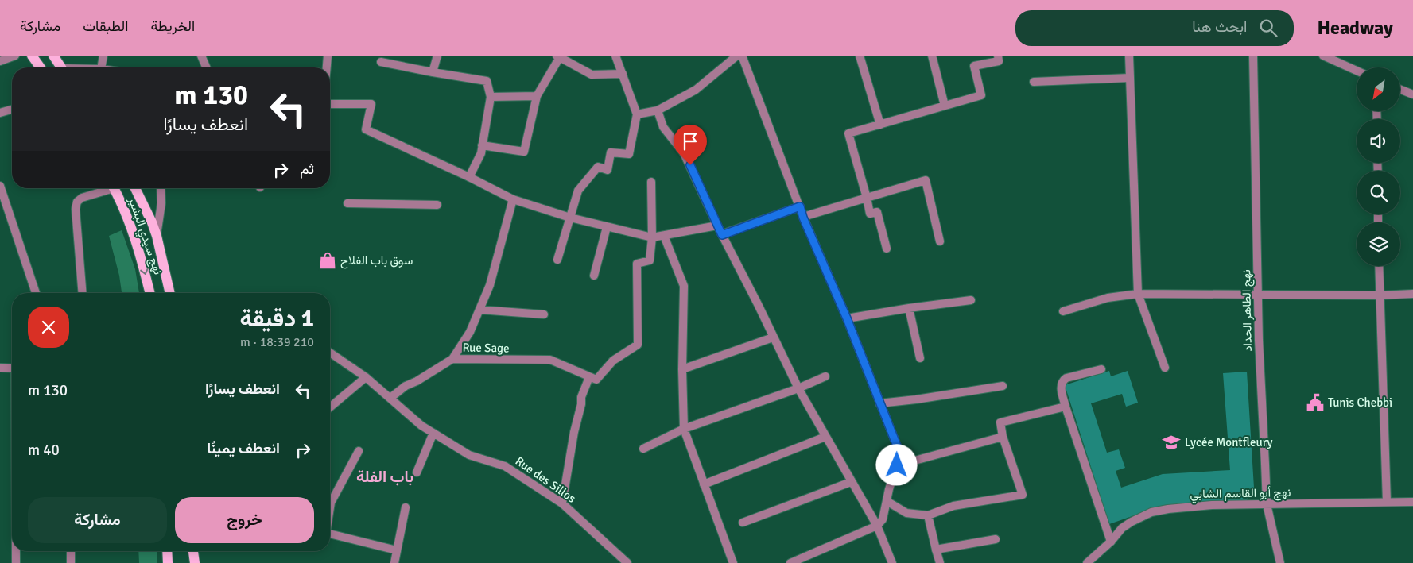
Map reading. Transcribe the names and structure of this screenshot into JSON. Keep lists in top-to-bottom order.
{
  "streets": {
    "main road": ["نهج سيدي البشير"],
    "street": [
      "نهج الطاهر الحداد",
      "Rue Sage",
      "Rue des Sillos",
      "نهج أبو القاسم الشابي"
    ]
  },
  "crossings": [
    ["نهج الطاهر الحداد", "نهج أبو القاسم الشابي"],
    ["Rue Sage", "Rue des Sillos"]
  ],
  "districts": ["باب الفلة"],
  "places": {
    "shop": ["سوق باب الفلاح"],
    "public building": ["Tunis Chebbi"],
    "school or university": ["Lycée Montfleury"]
  },
  "north": "bottom left",
  "page": {
    "header": "Headway",
    "search": "ابحث هنا",
    "nav": ["الخريطة", "الطبقات", "مشاركة"],
    "turn": ["130 m", "انعطف يسارًا"],
    "then": "ثم",
    "heading": ["1 دقيقة", "210 m · 18:39"],
    "list": [
      {
        "name": "انعطف يسارًا",
        "value": "130 m"
      },
      {
        "name": "انعطف يمينًا",
        "value": "40 m"
      }
    ],
    "buttons": ["خروج", "مشاركة"]
  }
}
